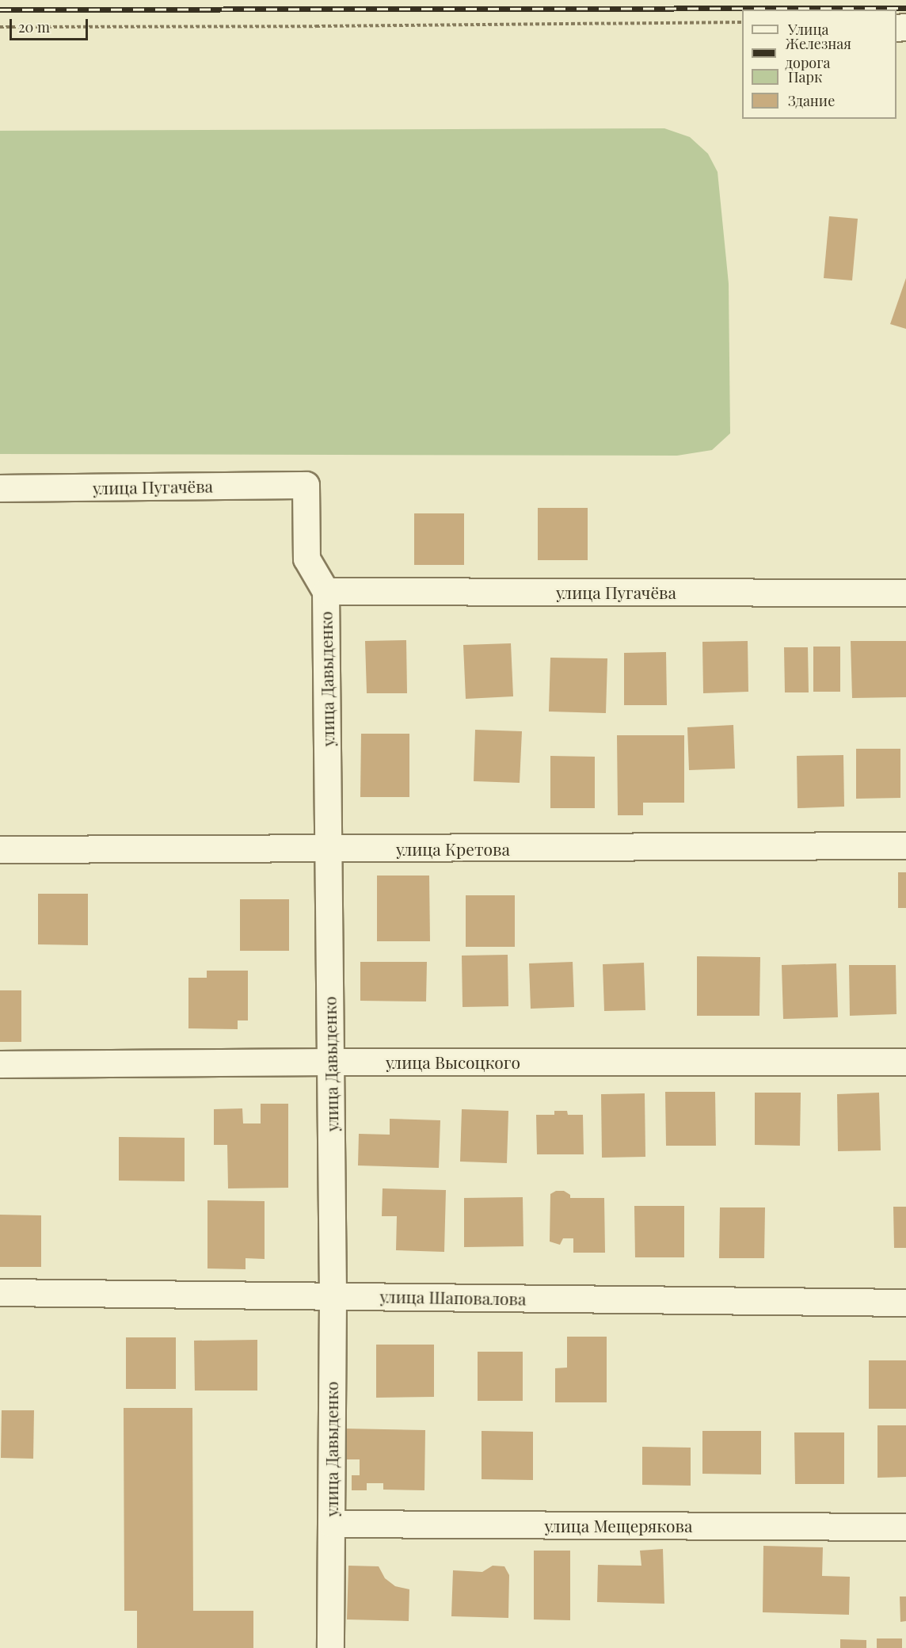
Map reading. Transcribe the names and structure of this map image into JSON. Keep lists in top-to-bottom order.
{
  "streets": {
    "street": [
      "улица Пугачёва",
      "улица Давыденко",
      "улица Кретова",
      "улица Высоцкого",
      "улица Шаповалова",
      "улица Мещерякова"
    ]
  },
  "crossings": [
    ["улица Пугачёва", "улица Давыденко"],
    ["улица Давыденко", "улица Кретова"],
    ["улица Давыденко", "улица Высоцкого"],
    ["улица Давыденко", "улица Шаповалова"],
    ["улица Давыденко", "улица Мещерякова"]
  ],
  "legend": [
    "Улица",
    "Железная дорога",
    "Парк",
    "Здание"
  ],
  "scale_bar": "20 m"
}
